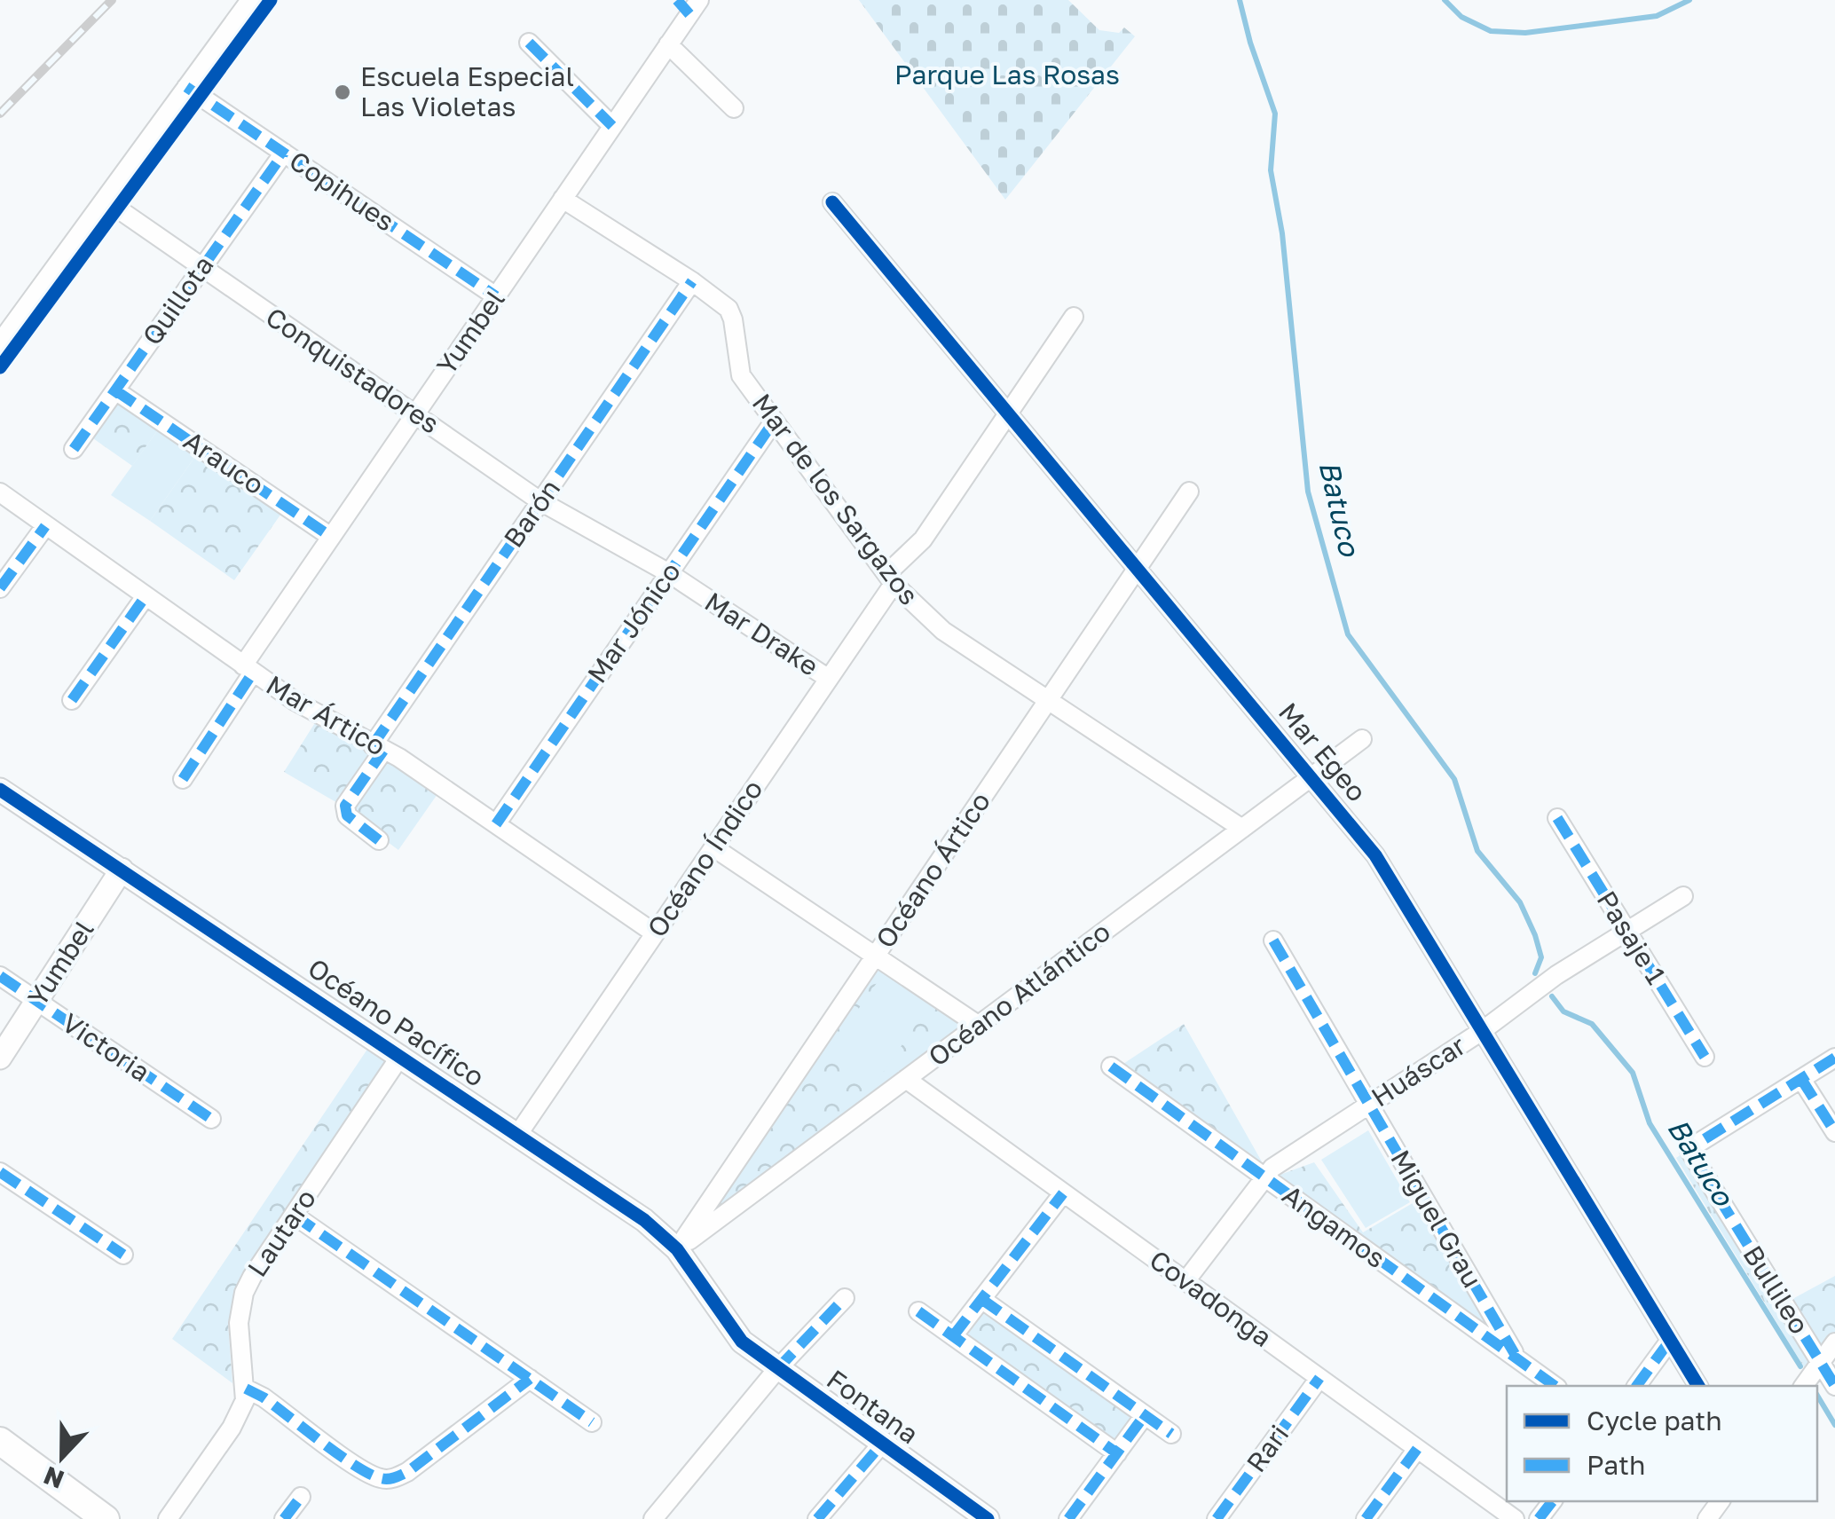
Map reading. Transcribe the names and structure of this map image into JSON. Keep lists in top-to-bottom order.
{
  "streets": {
    "street": [
      "Copihues",
      "Quillota",
      "Yumbel",
      "Conquistadores",
      "Arauco",
      "Mar de los Sargazos",
      "Barón",
      "Mar Jónico",
      "Mar Drake",
      "Mar Ártico",
      "Mar Egeo",
      "Océano Índico",
      "Océano Ártico",
      "Pasaje 1",
      "Océano Atlántico",
      "Océano Pacífico",
      "Victoria",
      "Huáscar",
      "Miguel Grau",
      "Angamos",
      "Lautaro",
      "Bullileo",
      "Covadonga",
      "Fontana",
      "Rari"
    ]
  },
  "crossings": [
    ["Copihues", "Quillota"],
    ["Copihues", "Yumbel"],
    ["Quillota", "Conquistadores"],
    ["Quillota", "Arauco"],
    ["Yumbel", "Conquistadores"],
    ["Yumbel", "Arauco"],
    ["Yumbel", "Mar de los Sargazos"],
    ["Yumbel", "Mar Ártico"],
    ["Yumbel", "Océano Pacífico"],
    ["Yumbel", "Victoria"],
    ["Conquistadores", "Barón"],
    ["Conquistadores", "Mar Drake"],
    ["Mar de los Sargazos", "Barón"],
    ["Mar de los Sargazos", "Mar Jónico"],
    ["Mar de los Sargazos", "Océano Índico"],
    ["Mar de los Sargazos", "Océano Ártico"],
    ["Mar de los Sargazos", "Océano Atlántico"],
    ["Barón", "Mar Ártico"],
    ["Mar Jónico", "Mar Drake"],
    ["Mar Jónico", "Mar Ártico"],
    ["Mar Drake", "Océano Índico"],
    ["Mar Ártico", "Océano Índico"],
    ["Mar Egeo", "Océano Índico"],
    ["Mar Egeo", "Océano Ártico"],
    ["Mar Egeo", "Océano Atlántico"],
    ["Mar Egeo", "Huáscar"],
    ["Océano Índico", "Océano Pacífico"],
    ["Océano Ártico", "Océano Atlántico"],
    ["Océano Ártico", "Océano Pacífico"],
    ["Pasaje 1", "Huáscar"],
    ["Océano Atlántico", "Océano Pacífico"],
    ["Océano Atlántico", "Covadonga"],
    ["Océano Pacífico", "Lautaro"],
    ["Océano Pacífico", "Fontana"],
    ["Huáscar", "Miguel Grau"],
    ["Huáscar", "Angamos"],
    ["Huáscar", "Covadonga"],
    ["Miguel Grau", "Angamos"],
    ["Covadonga", "Rari"]
  ],
  "water": ["Batuco"],
  "parks": ["Parque Las Rosas"],
  "places": ["Escuela Especial Las Violetas"],
  "legend": ["Cycle path", "Path"],
  "north": "bottom"
}
